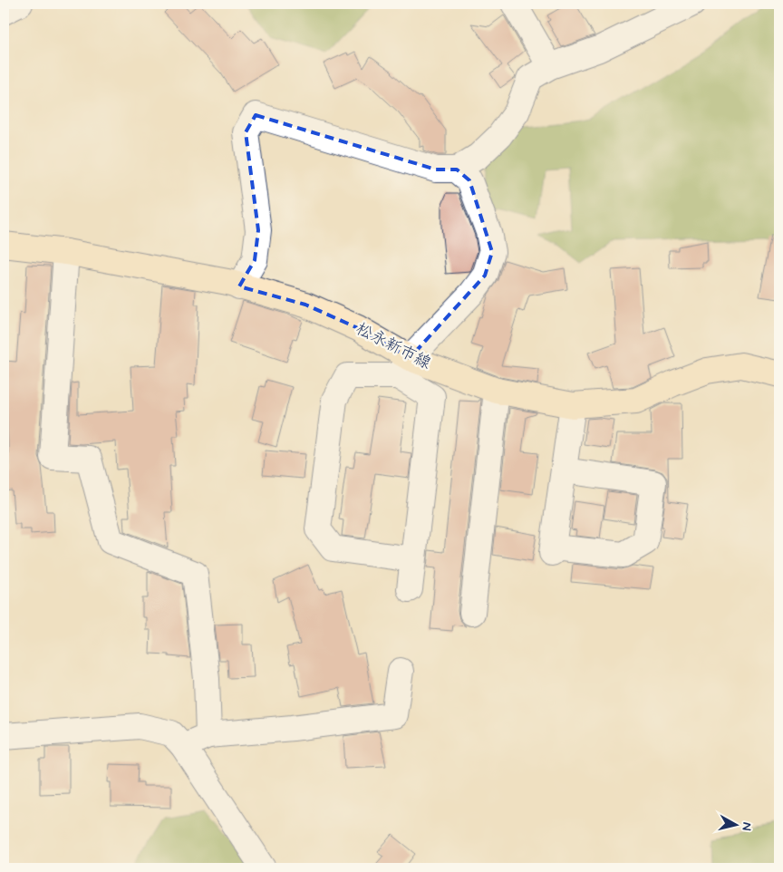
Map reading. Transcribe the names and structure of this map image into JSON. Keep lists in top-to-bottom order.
{
  "streets": {
    "main road": ["松永新市線"]
  },
  "north": "right"
}
